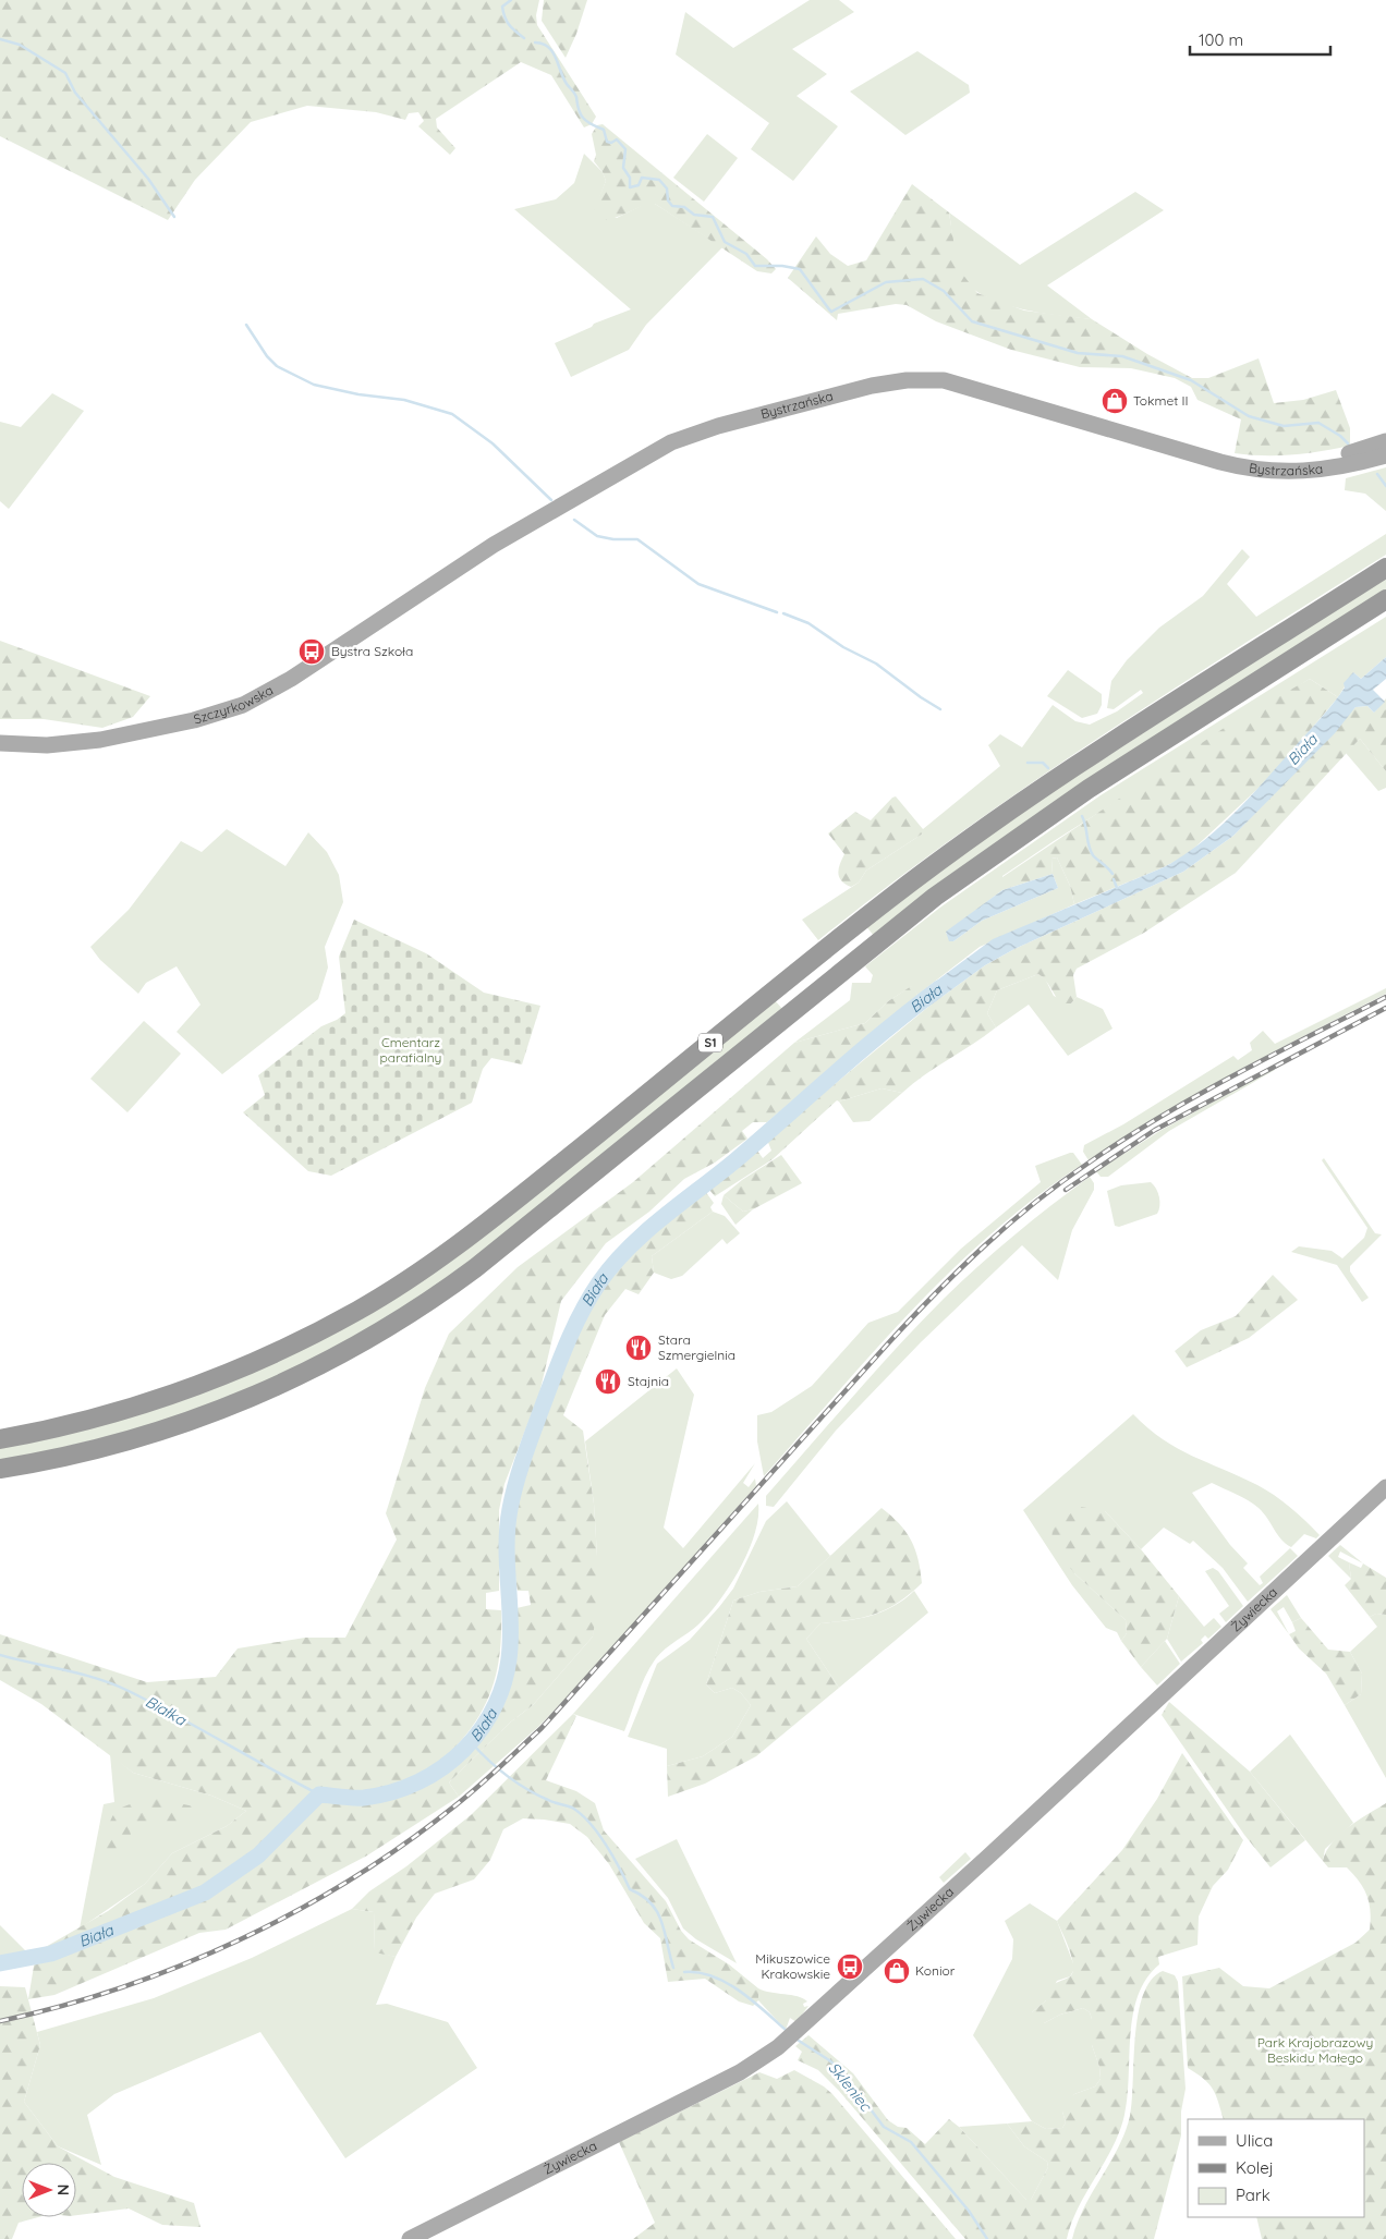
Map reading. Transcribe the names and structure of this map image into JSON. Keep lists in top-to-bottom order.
{
  "streets": {
    "highway": ["S1"],
    "main road": ["Bystrzańska", "Szczyrkowska", "Żywiecka"]
  },
  "crossings": [
    ["Bystrzańska", "Szczyrkowska"]
  ],
  "water": ["Biała", "Białka", "Skleniec"],
  "parks": ["Cmentarz parafialny", "Park Krajobrazowy Beskidu Małego"],
  "places": {
    "shop": ["Tokmet II", "Konior"],
    "bus stop": ["Bystra Szkoła", "Mikuszowice Krakowskie"],
    "restaurant": ["Stara Szmergielnia", "Stajnia"]
  },
  "legend": ["Ulica", "Kolej", "Park"],
  "scale_bar": "100 m",
  "north": "right"
}
